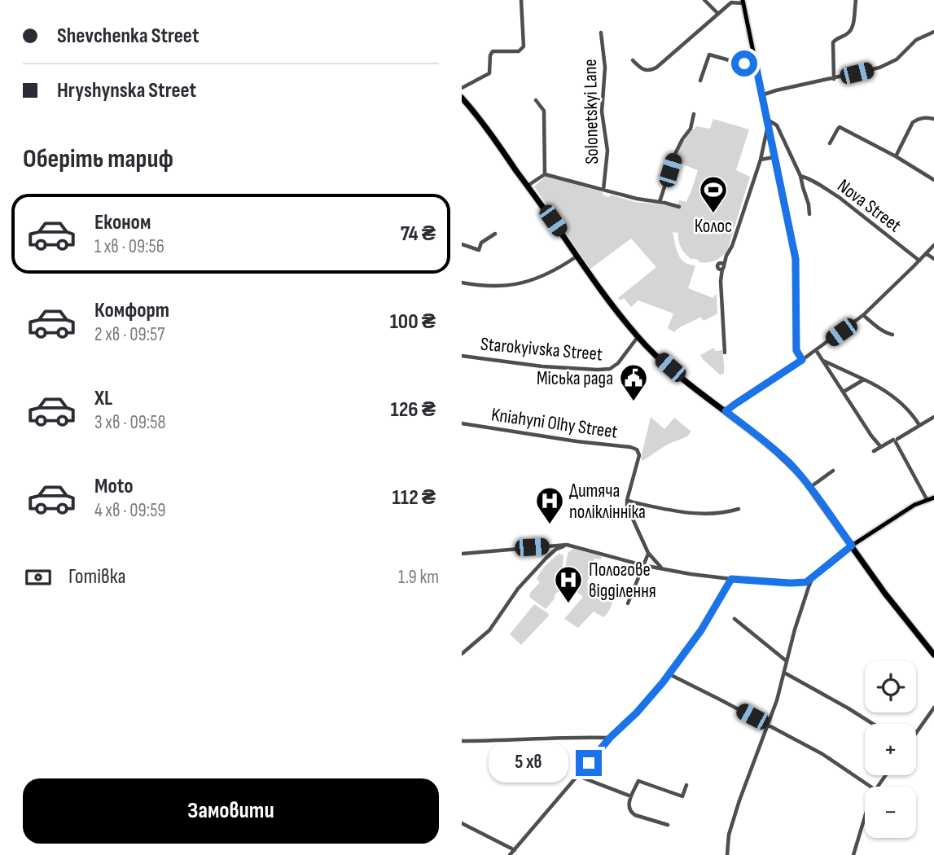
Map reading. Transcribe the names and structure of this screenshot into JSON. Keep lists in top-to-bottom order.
{
  "streets": {
    "street": [
      "Solonetskyi Lane",
      "Nova Street",
      "Starokyivska Street",
      "Kniahyni Olhy Street"
    ]
  },
  "places": {
    "sports": ["Колос"],
    "public building": ["Міська рада"],
    "hospital": ["Дитяча поліклінніка", "Пологове відділення"]
  },
  "page": {
    "banner": ["Shevchenka Street", "Hryshynska Street"],
    "heading": "Оберіть тариф",
    "list": [
      {
        "name": "Економ",
        "note": "1 хв · 09:56",
        "value": "74 ₴"
      },
      {
        "name": "Комфорт",
        "note": "2 хв · 09:57",
        "value": "100 ₴"
      },
      {
        "name": "XL",
        "note": "3 хв · 09:58",
        "value": "126 ₴"
      },
      {
        "name": "Moto",
        "note": "4 хв · 09:59",
        "value": "112 ₴"
      }
    ],
    "pay": ["Готівка", "1.9 km"],
    "map_buttons": ["+", "−"],
    "bubble": "5 хв",
    "buttons": "Замовити"
  }
}
